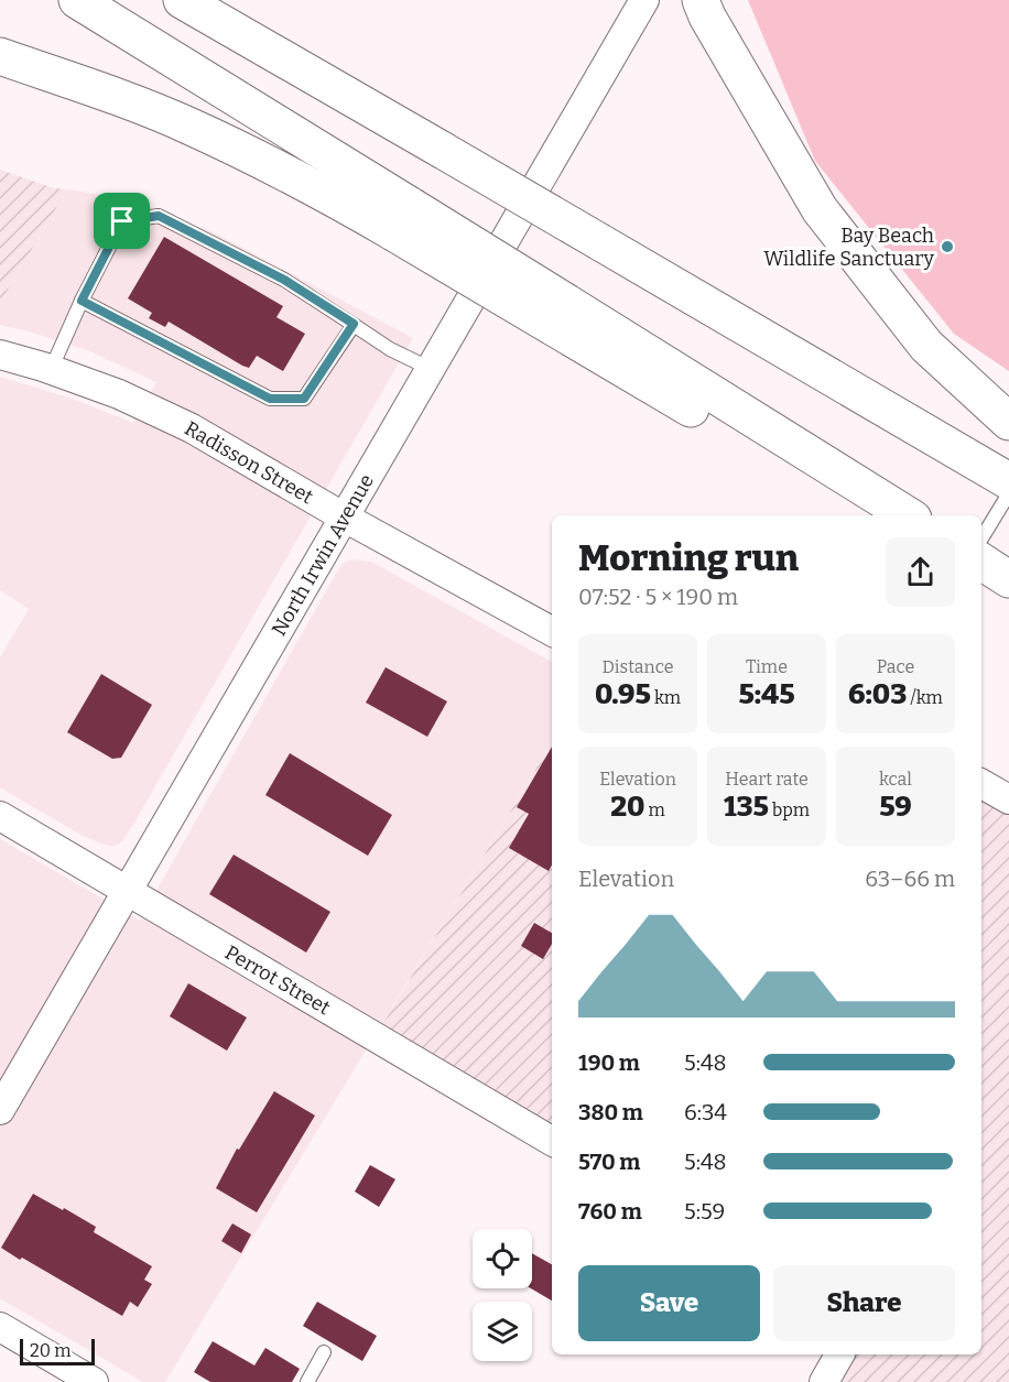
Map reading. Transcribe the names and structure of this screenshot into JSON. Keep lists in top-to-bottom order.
{
  "streets": {
    "street": ["Radisson Street", "North Irwin Avenue", "Perrot Street"]
  },
  "crossings": [
    ["Radisson Street", "North Irwin Avenue"],
    ["North Irwin Avenue", "Perrot Street"]
  ],
  "places": ["Bay Beach Wildlife Sanctuary"],
  "scale_bar": "20 m",
  "page": {
    "heading": ["Morning run", "07:52 · 5 × 190 m"],
    "stats": [
      ["Distance", "0.95 km"],
      ["Time", "5:45"],
      ["Pace", "6:03 /km"],
      ["Elevation", "20 m"],
      ["Heart rate", "135 bpm"],
      ["kcal", "59"]
    ],
    "chart": ["Elevation", "63–66 m"],
    "list": [
      {
        "name": "190 m",
        "note": "5:48"
      },
      {
        "name": "380 m",
        "note": "6:34"
      },
      {
        "name": "570 m",
        "note": "5:48"
      },
      {
        "name": "760 m",
        "note": "5:59"
      }
    ],
    "buttons": ["Save", "Share"],
    "scale": "20 m"
  }
}
